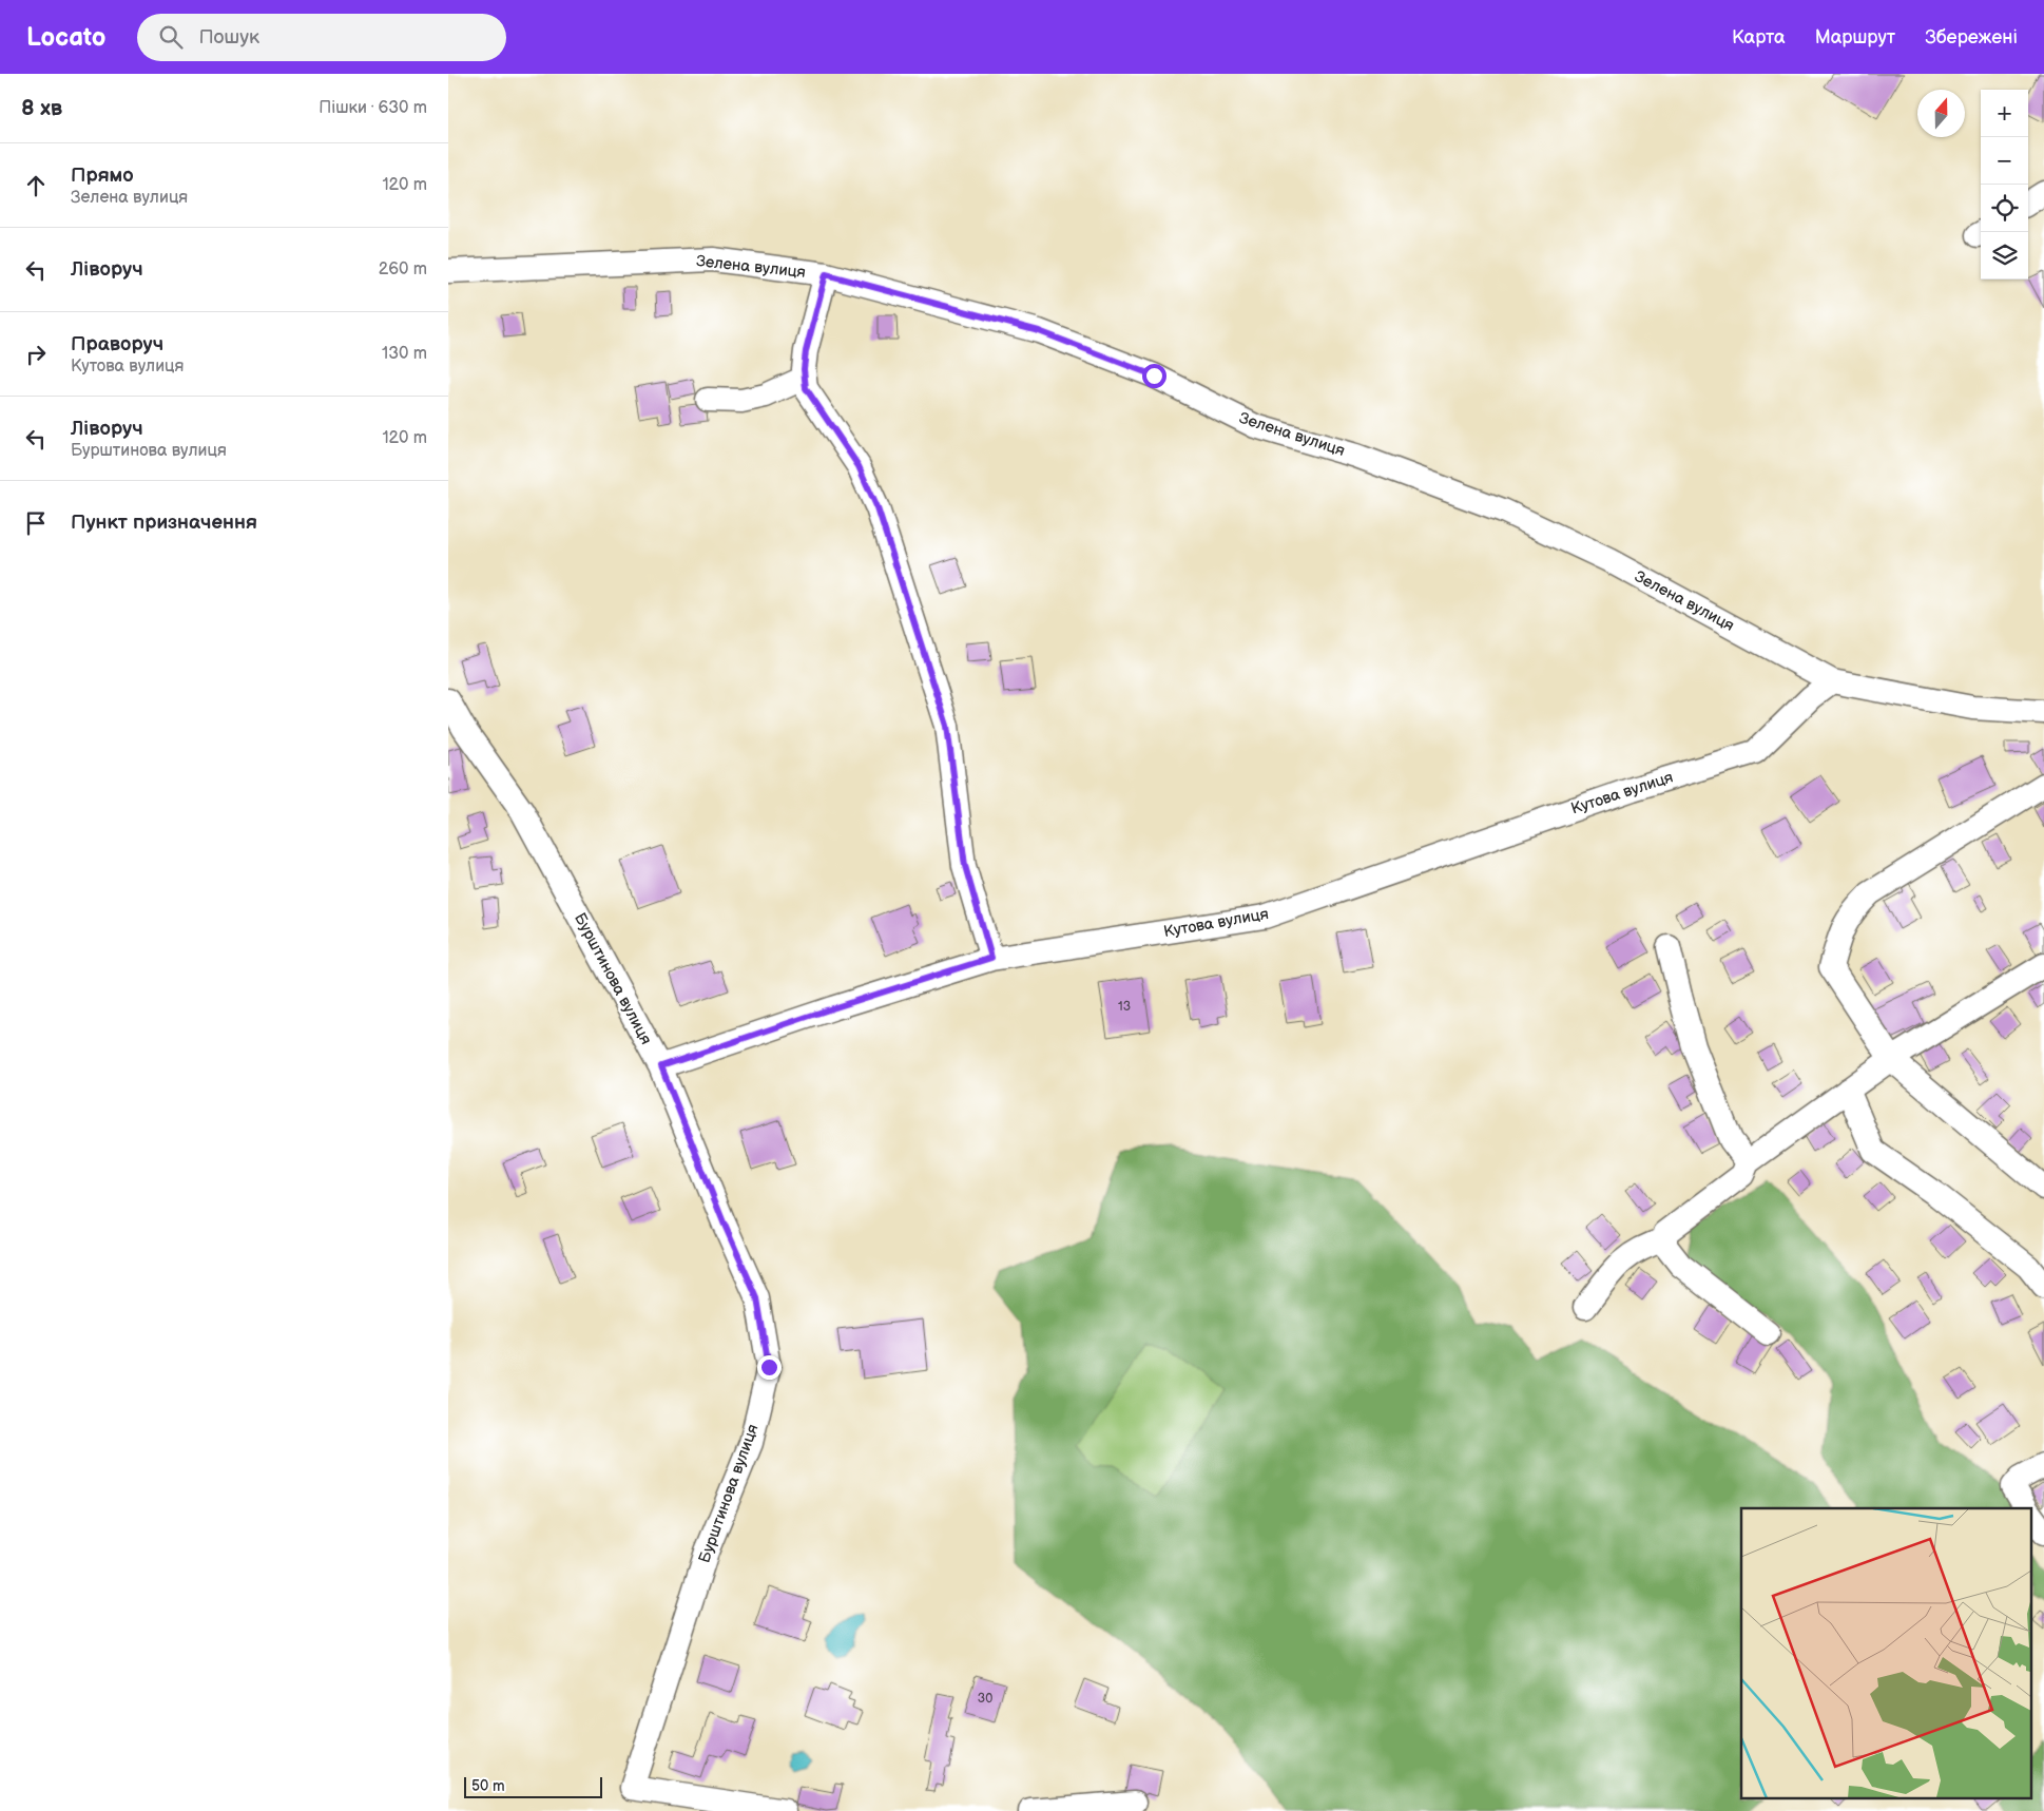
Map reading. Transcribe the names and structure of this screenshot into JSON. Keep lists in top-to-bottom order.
{
  "streets": {
    "street": ["Зелена вулиця", "Кутова вулиця", "Бурштинова вулиця"]
  },
  "crossings": [
    ["Зелена вулиця", "Кутова вулиця"],
    ["Кутова вулиця", "Бурштинова вулиця"]
  ],
  "house_numbers": ["13", "30"],
  "scale_bar": "50 m",
  "north": "top",
  "page": {
    "header": "Locato",
    "search": "Пошук",
    "nav": ["Карта", "Маршрут", "Збережені"],
    "heading": ["8 хв", "Пішки · 630 m"],
    "map_buttons": ["+", "−"],
    "list": [
      ["Прямо", "Зелена вулиця", "120 m"],
      ["Ліворуч", "260 m"],
      ["Праворуч", "Кутова вулиця", "130 m"],
      ["Ліворуч", "Бурштинова вулиця", "120 m"],
      "Пункт призначення"
    ],
    "scale": "50 m"
  }
}
